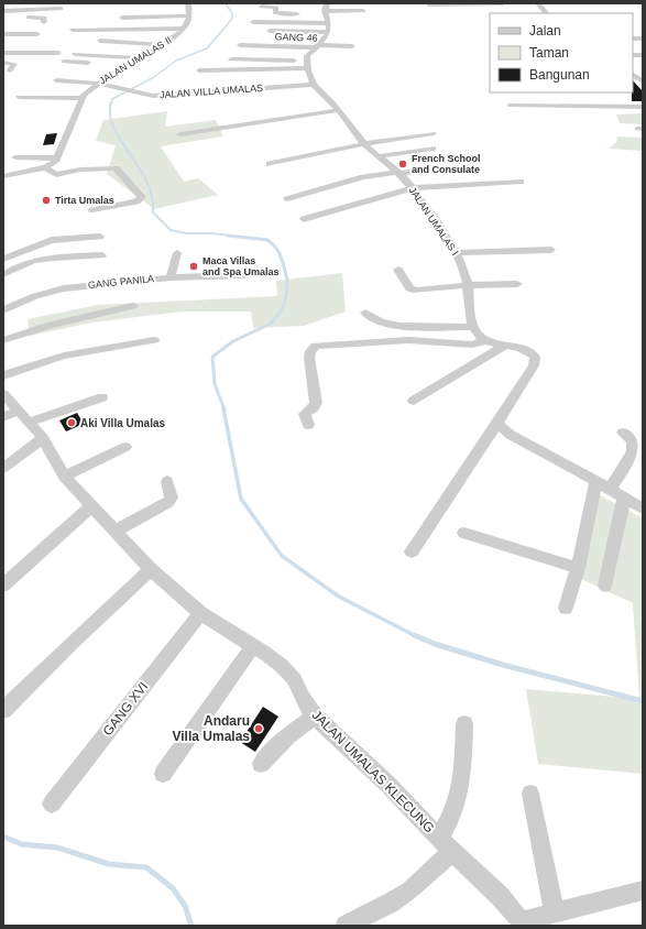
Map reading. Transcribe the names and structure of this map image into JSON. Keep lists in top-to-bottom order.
{
  "streets": {
    "street": [
      "GANG 46",
      "JALAN UMALAS II",
      "JALAN VILLA UMALAS",
      "JALAN UMALAS I",
      "GANG PANILA",
      "GANG XVI",
      "JALAN UMALAS KLECUNG"
    ]
  },
  "crossings": [
    ["JALAN UMALAS II", "JALAN VILLA UMALAS"],
    ["JALAN VILLA UMALAS", "JALAN UMALAS I"],
    ["GANG XVI", "JALAN UMALAS KLECUNG"]
  ],
  "places": [
    "French School and Consulate",
    "Tirta Umalas",
    "Maca Villas and Spa Umalas",
    "Aki Villa Umalas",
    "Andaru Villa Umalas"
  ],
  "legend": ["Jalan", "Taman", "Bangunan"]
}
